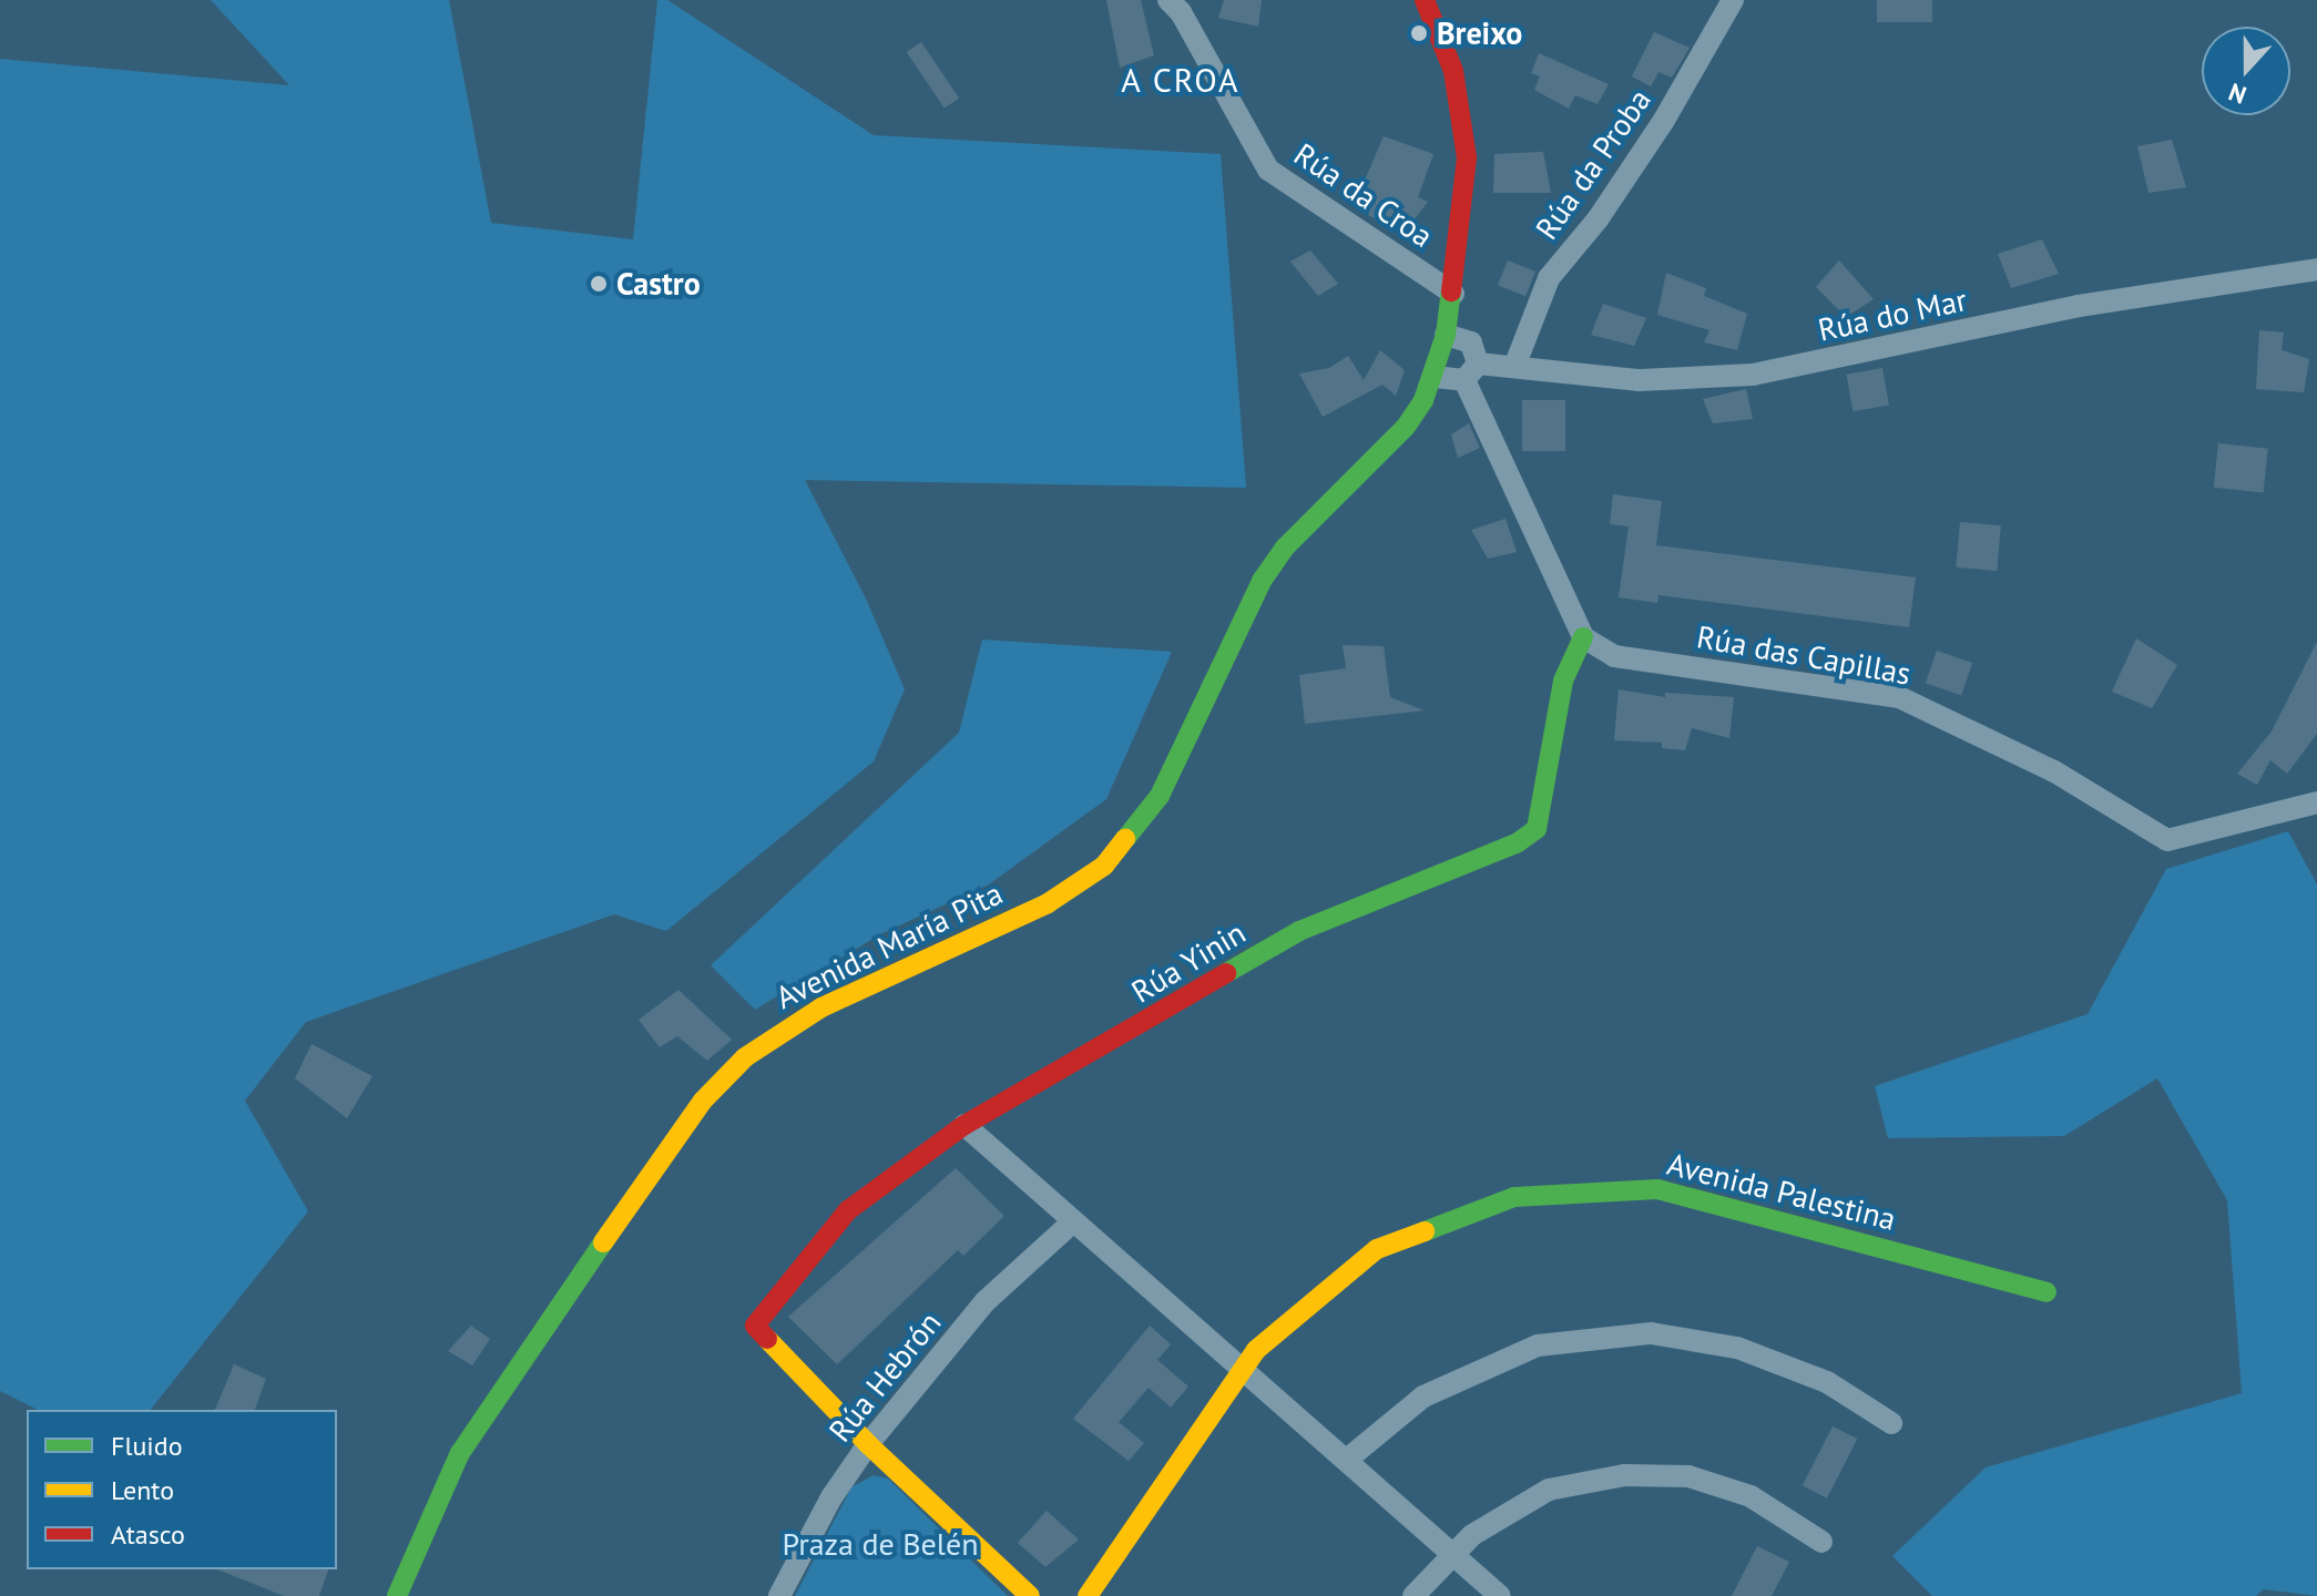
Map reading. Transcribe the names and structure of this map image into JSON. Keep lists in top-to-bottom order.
{
  "streets": {
    "street": [
      "Rúa da Proba",
      "Rúa da Croa",
      "Rúa do Mar",
      "Rúa das Capillas",
      "Avenida María Pita",
      "Rúa Yinin",
      "Avenida Palestina",
      "Rúa Hebrón"
    ]
  },
  "crossings": [
    ["Rúa da Proba", "Rúa do Mar"],
    ["Rúa da Croa", "Avenida María Pita"],
    ["Rúa do Mar", "Avenida María Pita"],
    ["Rúa das Capillas", "Rúa Yinin"],
    ["Rúa Yinin", "Rúa Hebrón"]
  ],
  "districts": ["A CROA"],
  "parks": ["Praza de Belén"],
  "places": ["Breixo", "Castro"],
  "legend": ["Fluido", "Lento", "Atasco"],
  "north": "bottom"
}
